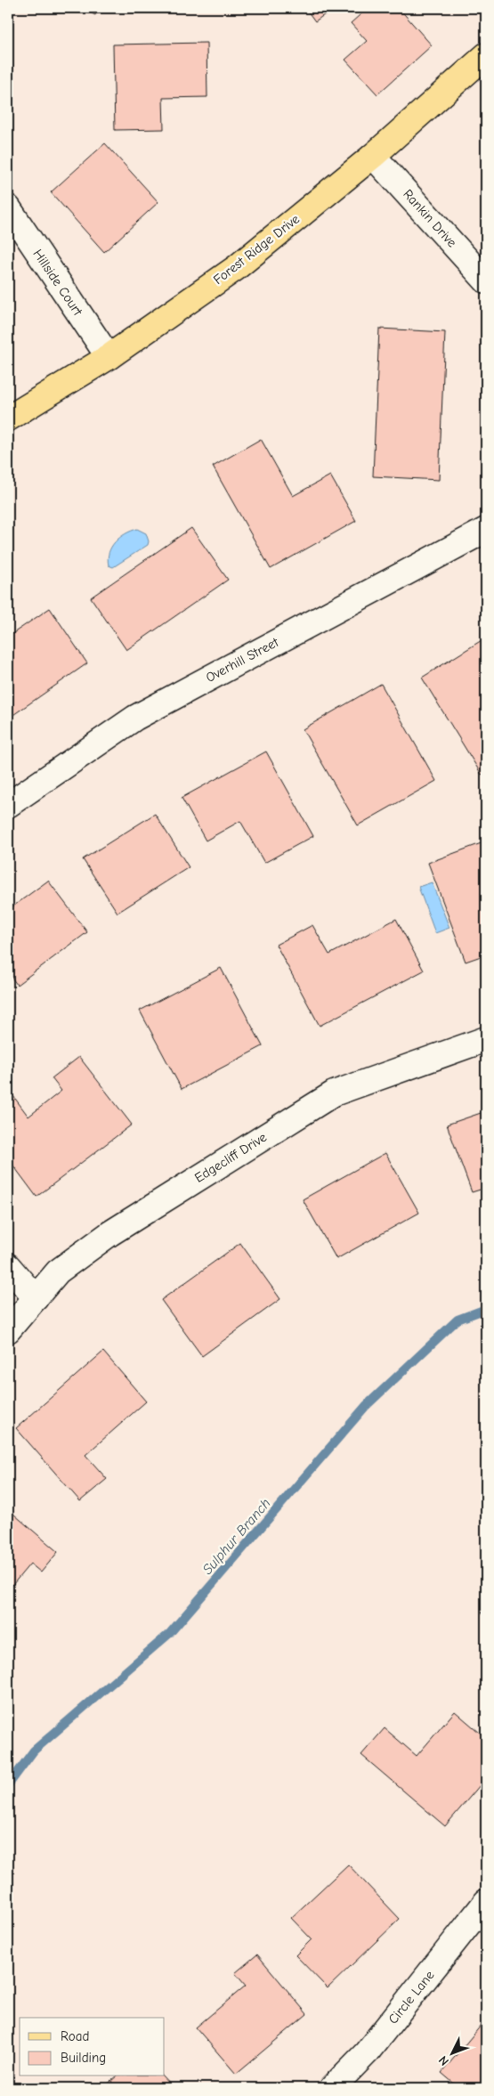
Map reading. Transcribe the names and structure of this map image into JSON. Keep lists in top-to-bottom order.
{
  "streets": {
    "main road": ["Forest Ridge Drive"],
    "street": [
      "Rankin Drive",
      "Hillside Court",
      "Overhill Street",
      "Edgecliff Drive",
      "Circle Lane"
    ]
  },
  "crossings": [
    ["Rankin Drive", "Forest Ridge Drive"],
    ["Forest Ridge Drive", "Hillside Court"]
  ],
  "water": ["Sulphur Branch"],
  "legend": ["Road", "Building"],
  "north": "bottom left"
}
